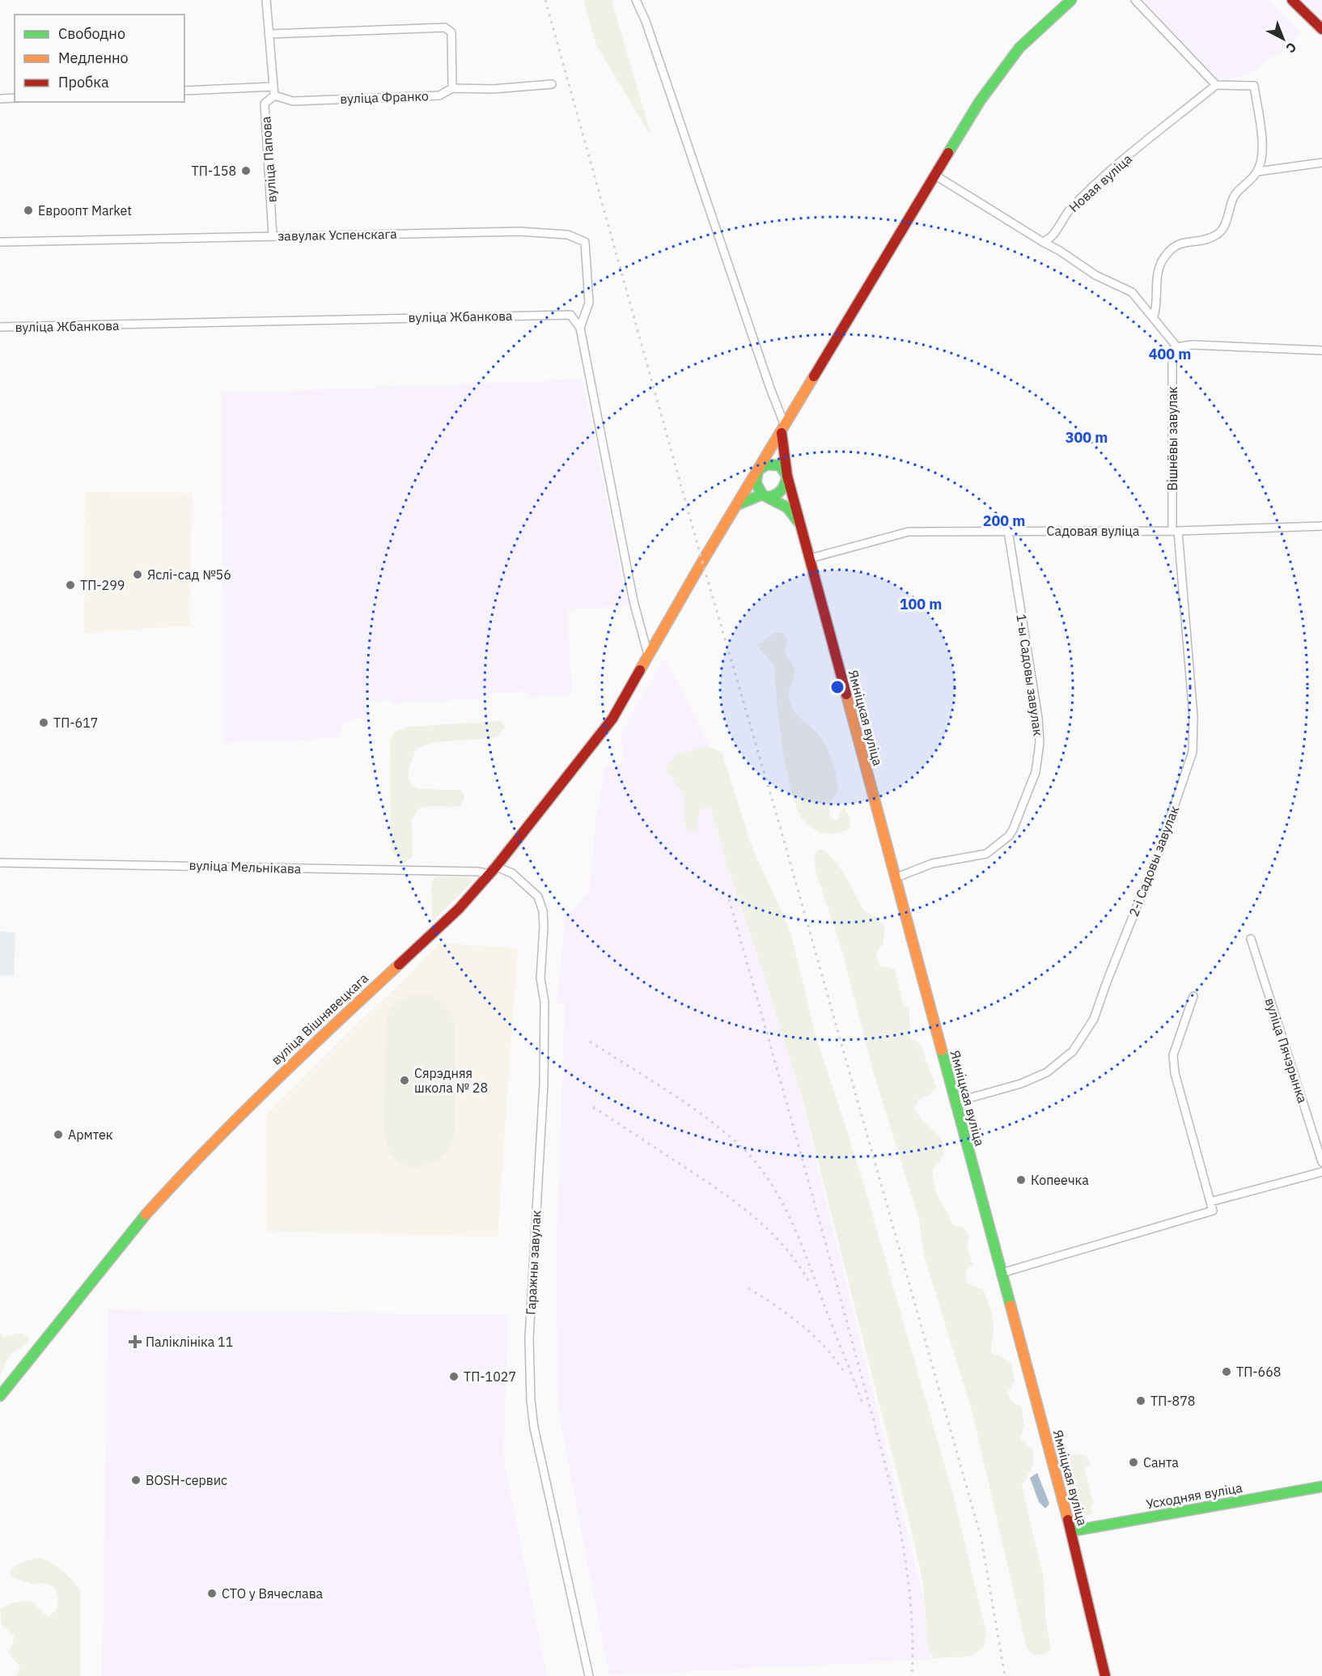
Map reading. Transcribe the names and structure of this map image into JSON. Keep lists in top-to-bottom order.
{
  "streets": {
    "main road": ["Ямніцкая вуліца", "вуліца Вішнявецкага", "Усходняя вуліца"],
    "street": [
      "вуліца Франко",
      "вуліца Папова",
      "Новая вуліца",
      "завулак Успенскага",
      "вуліца Жбанкова",
      "Вішнёвы завулак",
      "Садовая вуліца",
      "1-ы Садовы завулак",
      "2-і Садовы завулак",
      "вуліца Мельнікава",
      "вуліца Пячэрынка",
      "Гаражны завулак"
    ]
  },
  "crossings": [
    ["вуліца Франко", "вуліца Папова"],
    ["вуліца Папова", "завулак Успенскага"],
    ["завулак Успенскага", "вуліца Жбанкова"],
    ["Вішнёвы завулак", "Садовая вуліца"],
    ["Вішнёвы завулак", "2-і Садовы завулак"],
    ["Садовая вуліца", "1-ы Садовы завулак"],
    ["Садовая вуліца", "Ямніцкая вуліца"],
    ["Садовая вуліца", "2-і Садовы завулак"],
    ["1-ы Садовы завулак", "Ямніцкая вуліца"],
    ["Ямніцкая вуліца", "2-і Садовы завулак"],
    ["Ямніцкая вуліца", "вуліца Вішнявецкага"],
    ["Ямніцкая вуліца", "Усходняя вуліца"],
    ["вуліца Мельнікава", "вуліца Вішнявецкага"],
    ["вуліца Мельнікава", "Гаражны завулак"],
    ["вуліца Вішнявецкага", "Гаражны завулак"]
  ],
  "places": {
    "other": [
      "ТП-158",
      "Евроопт Market",
      "Яслі-сад №56",
      "ТП-299",
      "ТП-617",
      "Сярэдняя школа № 28",
      "Армтек",
      "Копеечка",
      "ТП-668",
      "ТП-1027",
      "ТП-878",
      "Санта",
      "BOSH-сервис",
      "СТО у Вячеслава"
    ],
    "health": ["Паліклініка 11"]
  },
  "legend": ["Свободно", "Медленно", "Пробка"],
  "north": "bottom right",
  "rings": [
    "400 m",
    "300 m",
    "200 m",
    "100 m"
  ]
}
